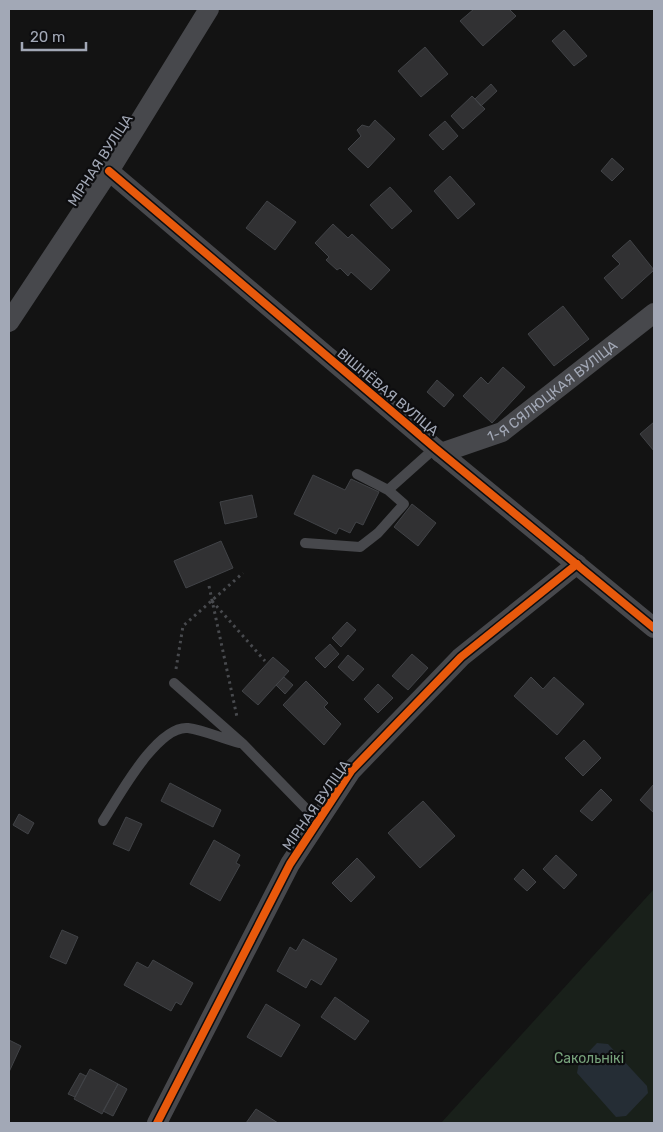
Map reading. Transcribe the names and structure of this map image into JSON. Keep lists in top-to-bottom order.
{
  "streets": {
    "street": ["МІРНАЯ ВУЛІЦА", "1-Я СЯЛЮЦКАЯ ВУЛІЦА", "ВІШНЁВАЯ ВУЛІЦА"]
  },
  "crossings": [
    ["МІРНАЯ ВУЛІЦА", "ВІШНЁВАЯ ВУЛІЦА"],
    ["1-Я СЯЛЮЦКАЯ ВУЛІЦА", "ВІШНЁВАЯ ВУЛІЦА"]
  ],
  "parks": ["Сакольнікі"],
  "scale_bar": "20 m"
}
